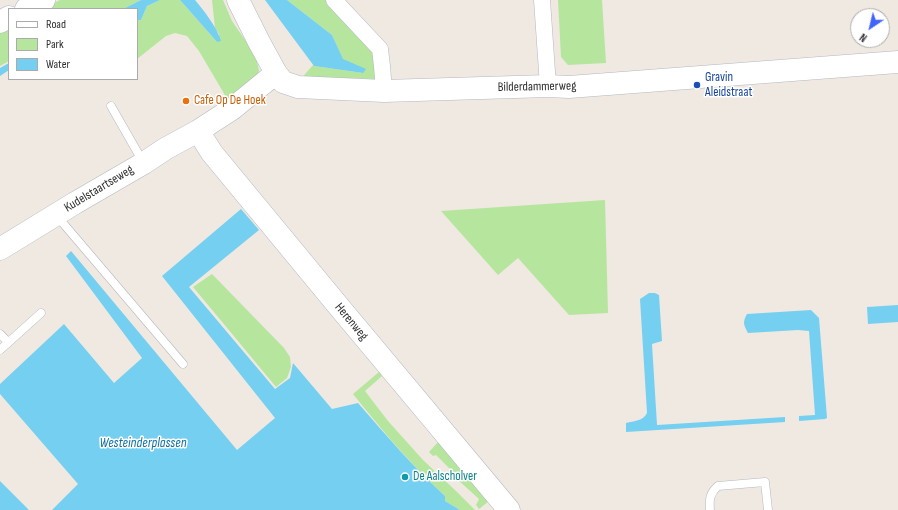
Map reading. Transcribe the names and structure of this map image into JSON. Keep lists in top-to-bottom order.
{
  "streets": {
    "street": ["Bilderdammerweg", "Kudelstaartseweg", "Herenweg"]
  },
  "crossings": [
    ["Kudelstaartseweg", "Herenweg"]
  ],
  "water": ["Westeinderplassen"],
  "places": ["Gravin Aleidstraat", "Cafe Op De Hoek", "De Aalscholver"],
  "legend": ["Road", "Park", "Water"],
  "north": "bottom left"
}
